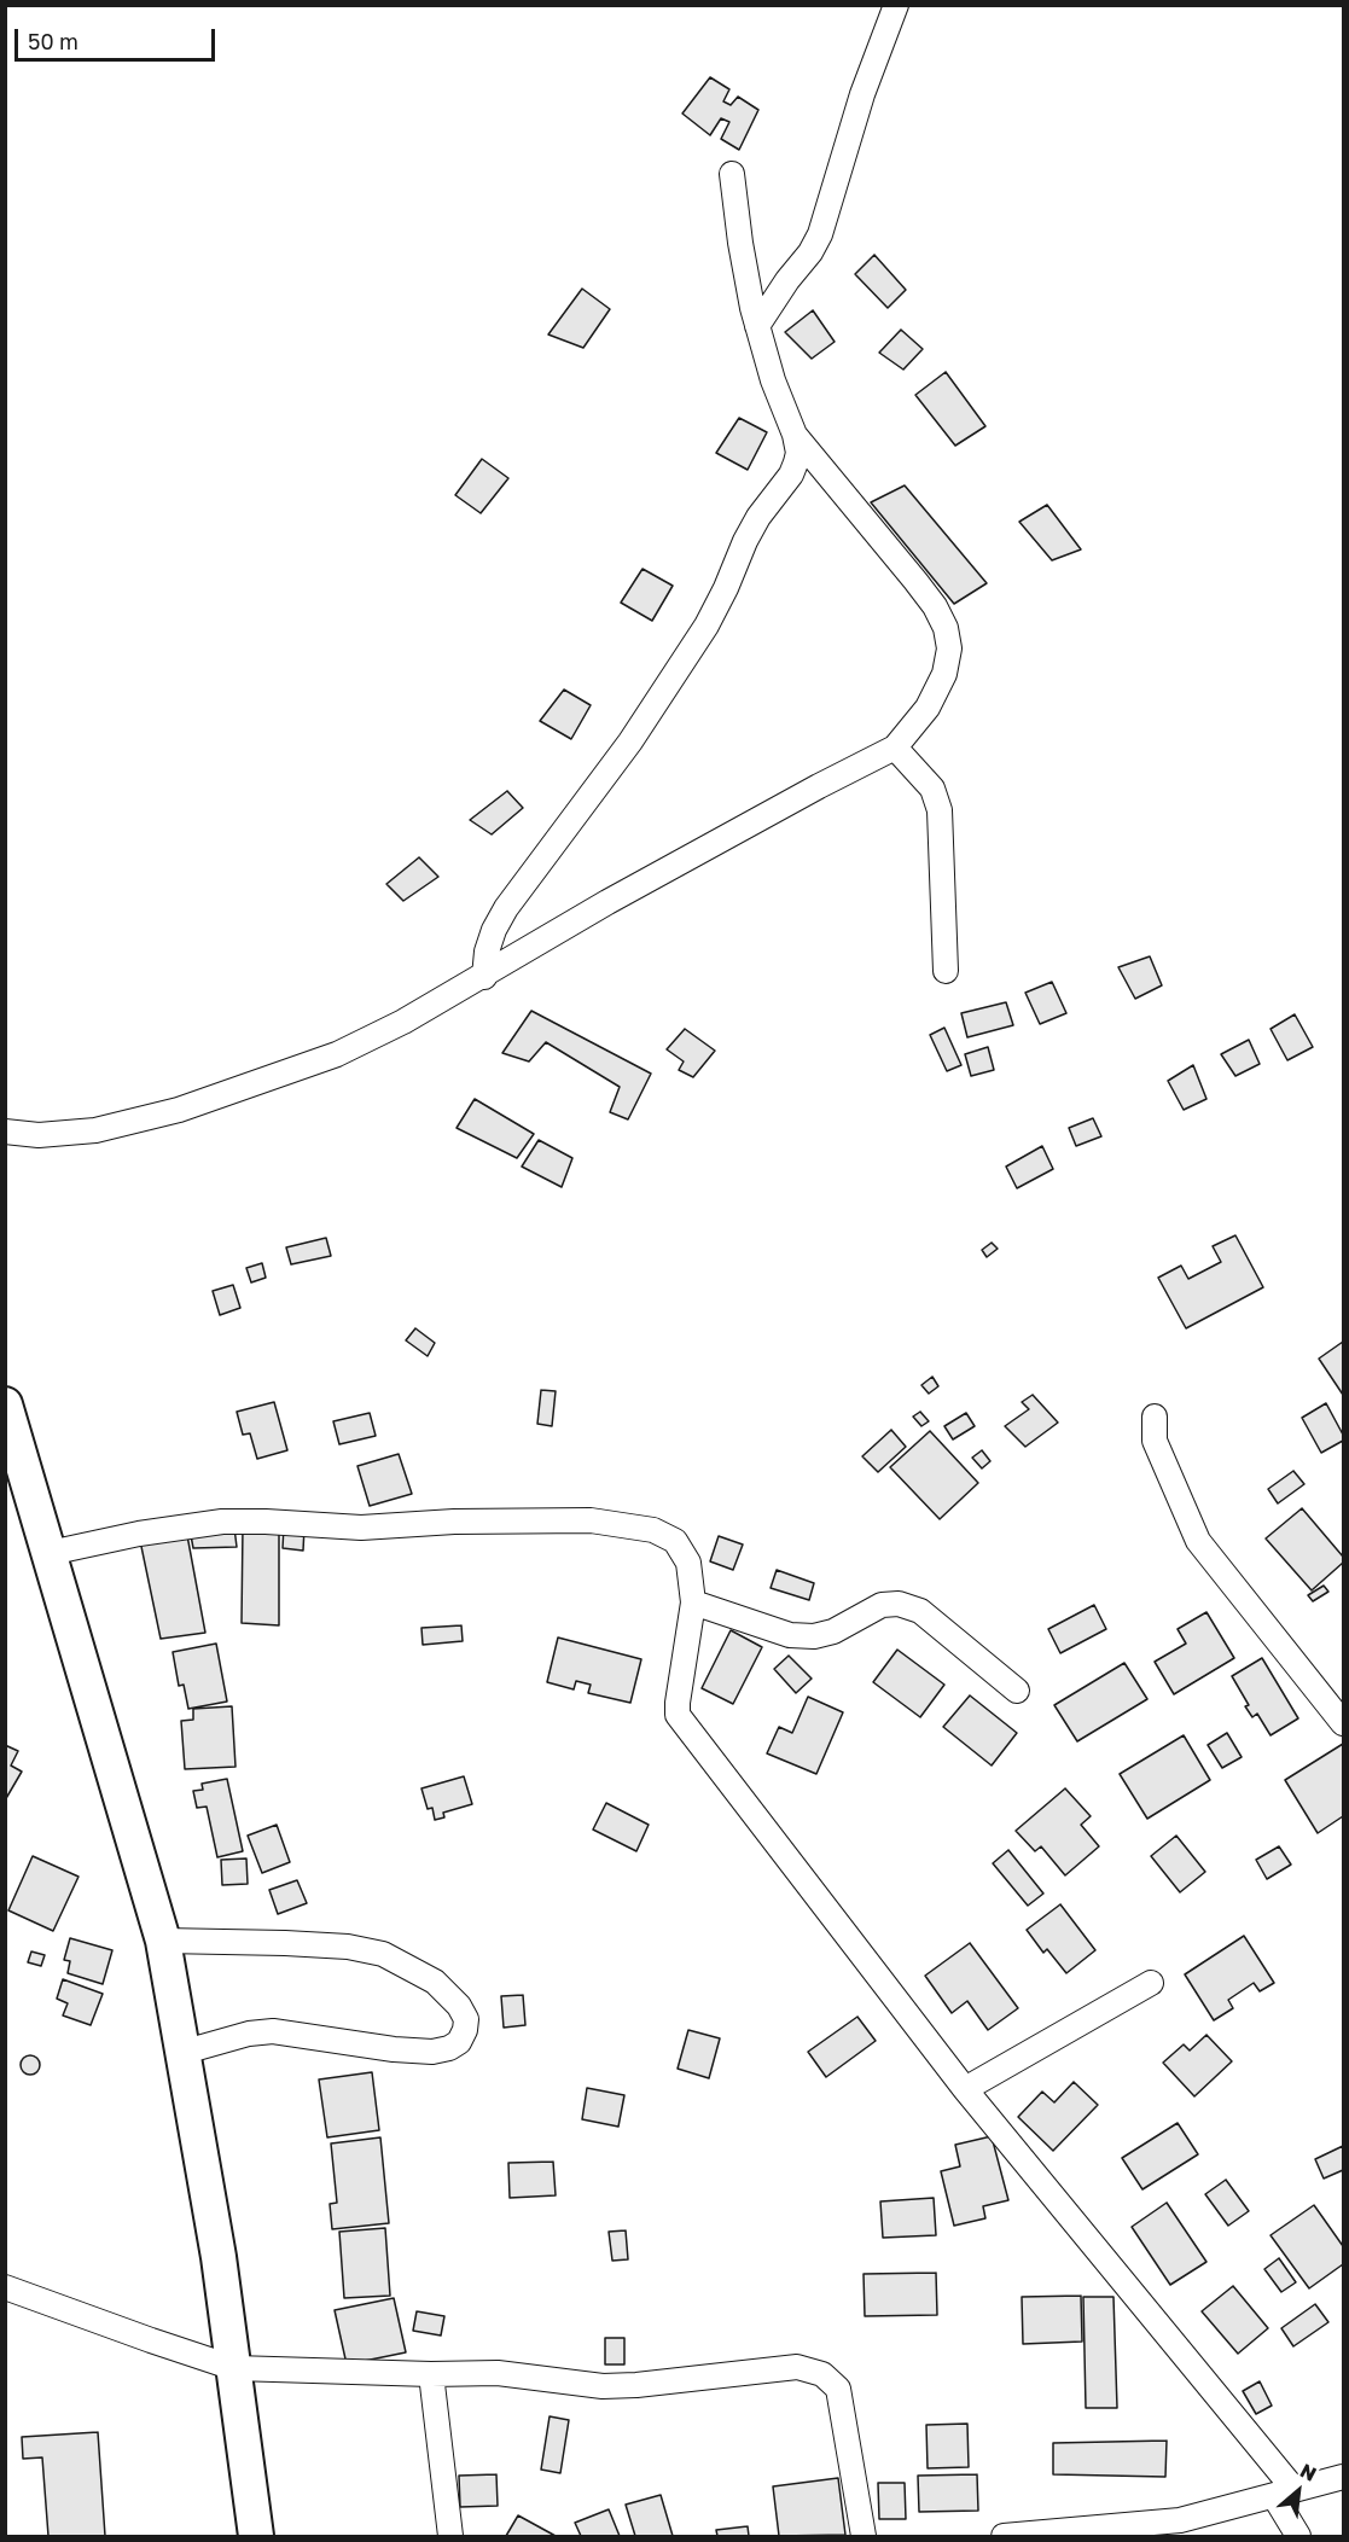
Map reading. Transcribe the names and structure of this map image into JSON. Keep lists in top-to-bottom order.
{
  "scale_bar": "50 m",
  "north": "top right"
}
